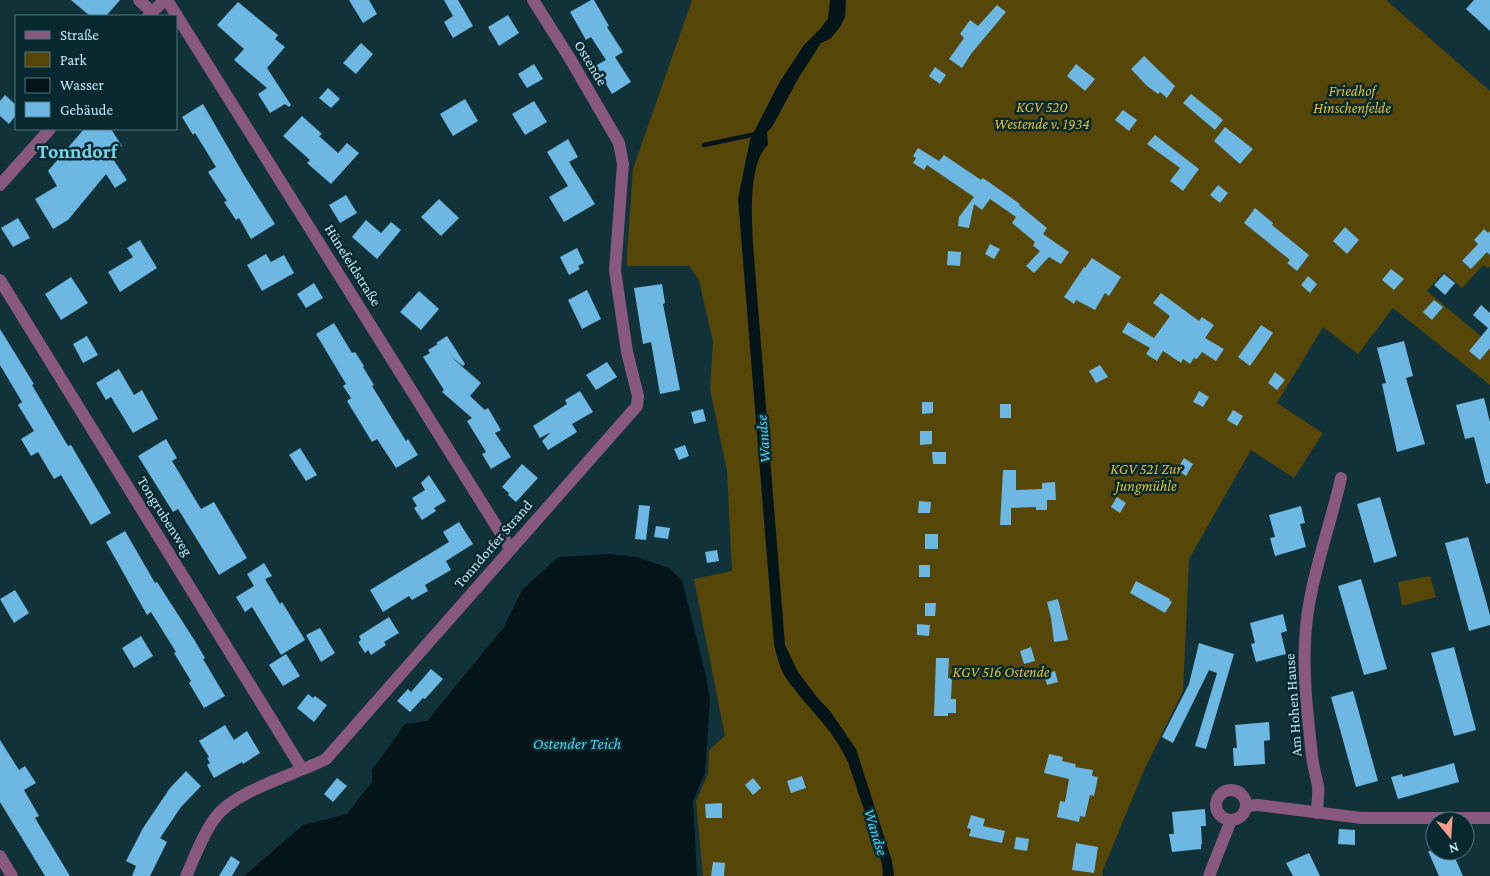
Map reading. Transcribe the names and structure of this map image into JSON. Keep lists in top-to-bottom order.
{
  "streets": {
    "street": [
      "Ostende",
      "Hünefeldstraße",
      "Tongrubenweg",
      "Tonndorfer Strand",
      "Am Hohen Hause"
    ]
  },
  "crossings": [
    ["Ostende", "Tonndorfer Strand"],
    ["Hünefeldstraße", "Tonndorfer Strand"],
    ["Tongrubenweg", "Tonndorfer Strand"]
  ],
  "districts": ["Tonndorf"],
  "water": ["Wandse", "Ostender Teich"],
  "parks": [
    "Friedhof Hinschenfelde",
    "KGV 520 Westende v. 1934",
    "KGV 521 Zur Jungmühle",
    "KGV 516 Ostende"
  ],
  "legend": [
    "Straße",
    "Park",
    "Wasser",
    "Gebäude"
  ],
  "north": "bottom"
}
